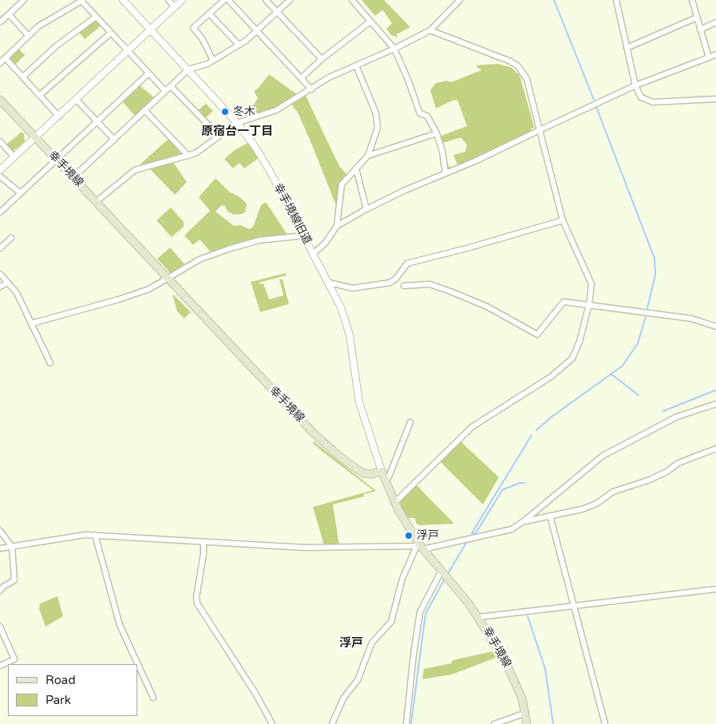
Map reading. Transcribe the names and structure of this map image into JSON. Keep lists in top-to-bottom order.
{
  "streets": {
    "main road": ["幸手境線"],
    "street": ["幸手境線旧道"]
  },
  "crossings": [
    ["幸手境線", "幸手境線旧道"]
  ],
  "districts": ["原宿台一丁目", "浮戸"],
  "places": ["冬木", "浮戸"],
  "legend": ["Road", "Park"]
}
